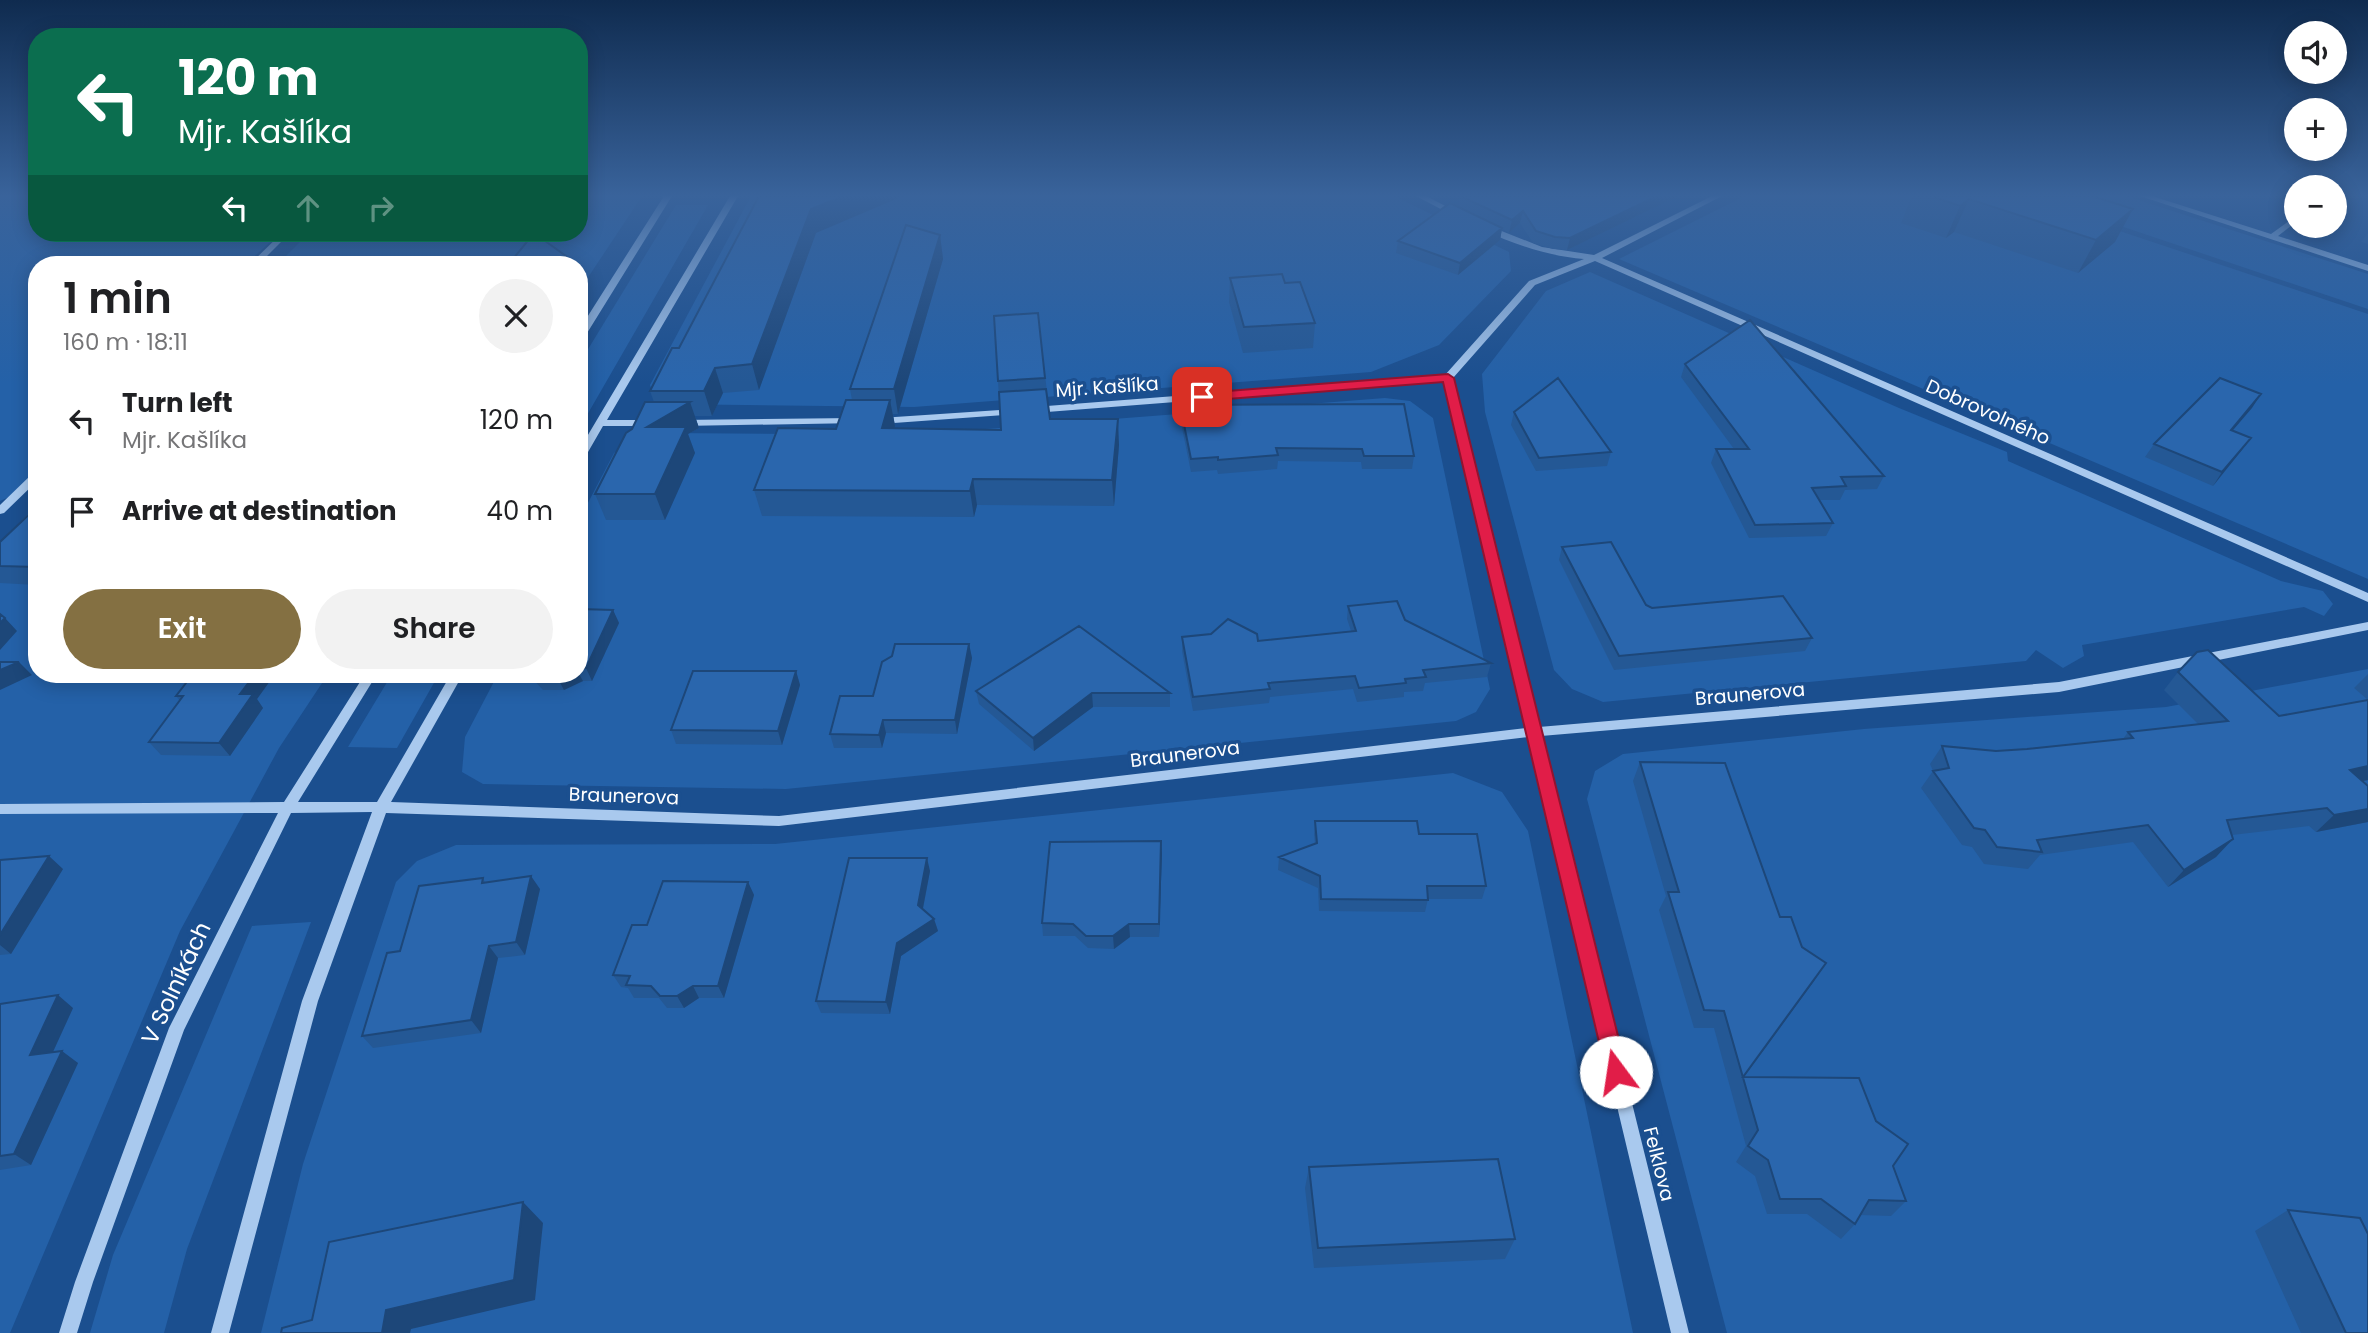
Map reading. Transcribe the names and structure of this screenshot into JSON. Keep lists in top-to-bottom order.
{
  "streets": {
    "street": [
      "Mjr. Kašlíka",
      "Dobrovolného",
      "Braunerova",
      "V Solníkách",
      "Felklova"
    ]
  },
  "crossings": [
    ["Mjr. Kašlíka", "Felklova"],
    ["Braunerova", "V Solníkách"],
    ["Braunerova", "Felklova"]
  ],
  "page": {
    "map_buttons": ["+", "−"],
    "turn": ["120 m", "Mjr. Kašlíka"],
    "heading": ["1 min", "160 m · 18:11"],
    "list": [
      {
        "name": "Turn left",
        "note": "Mjr. Kašlíka",
        "value": "120 m"
      },
      {
        "name": "Arrive at destination",
        "value": "40 m"
      }
    ],
    "buttons": ["Exit", "Share"]
  }
}
